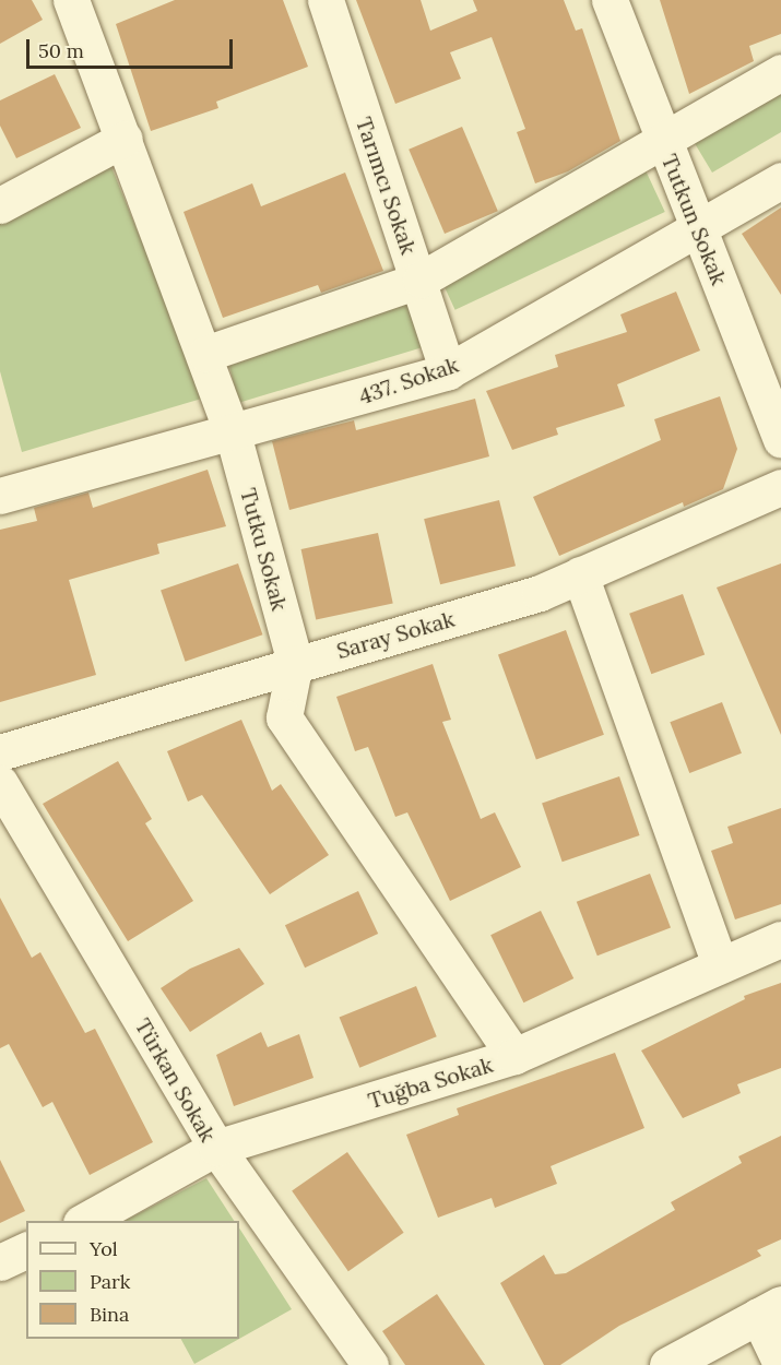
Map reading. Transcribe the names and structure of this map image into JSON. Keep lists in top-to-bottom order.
{
  "streets": {
    "street": [
      "Tarımcı Sokak",
      "Tutkun Sokak",
      "437. Sokak",
      "Tutku Sokak",
      "Saray Sokak",
      "Türkan Sokak",
      "Tuğba Sokak"
    ]
  },
  "crossings": [
    ["Tarımcı Sokak", "437. Sokak"],
    ["Tutkun Sokak", "437. Sokak"],
    ["437. Sokak", "Tutku Sokak"],
    ["Tutku Sokak", "Saray Sokak"],
    ["Tutku Sokak", "Tuğba Sokak"],
    ["Türkan Sokak", "Tuğba Sokak"]
  ],
  "legend": ["Yol", "Park", "Bina"],
  "scale_bar": "50 m"
}
